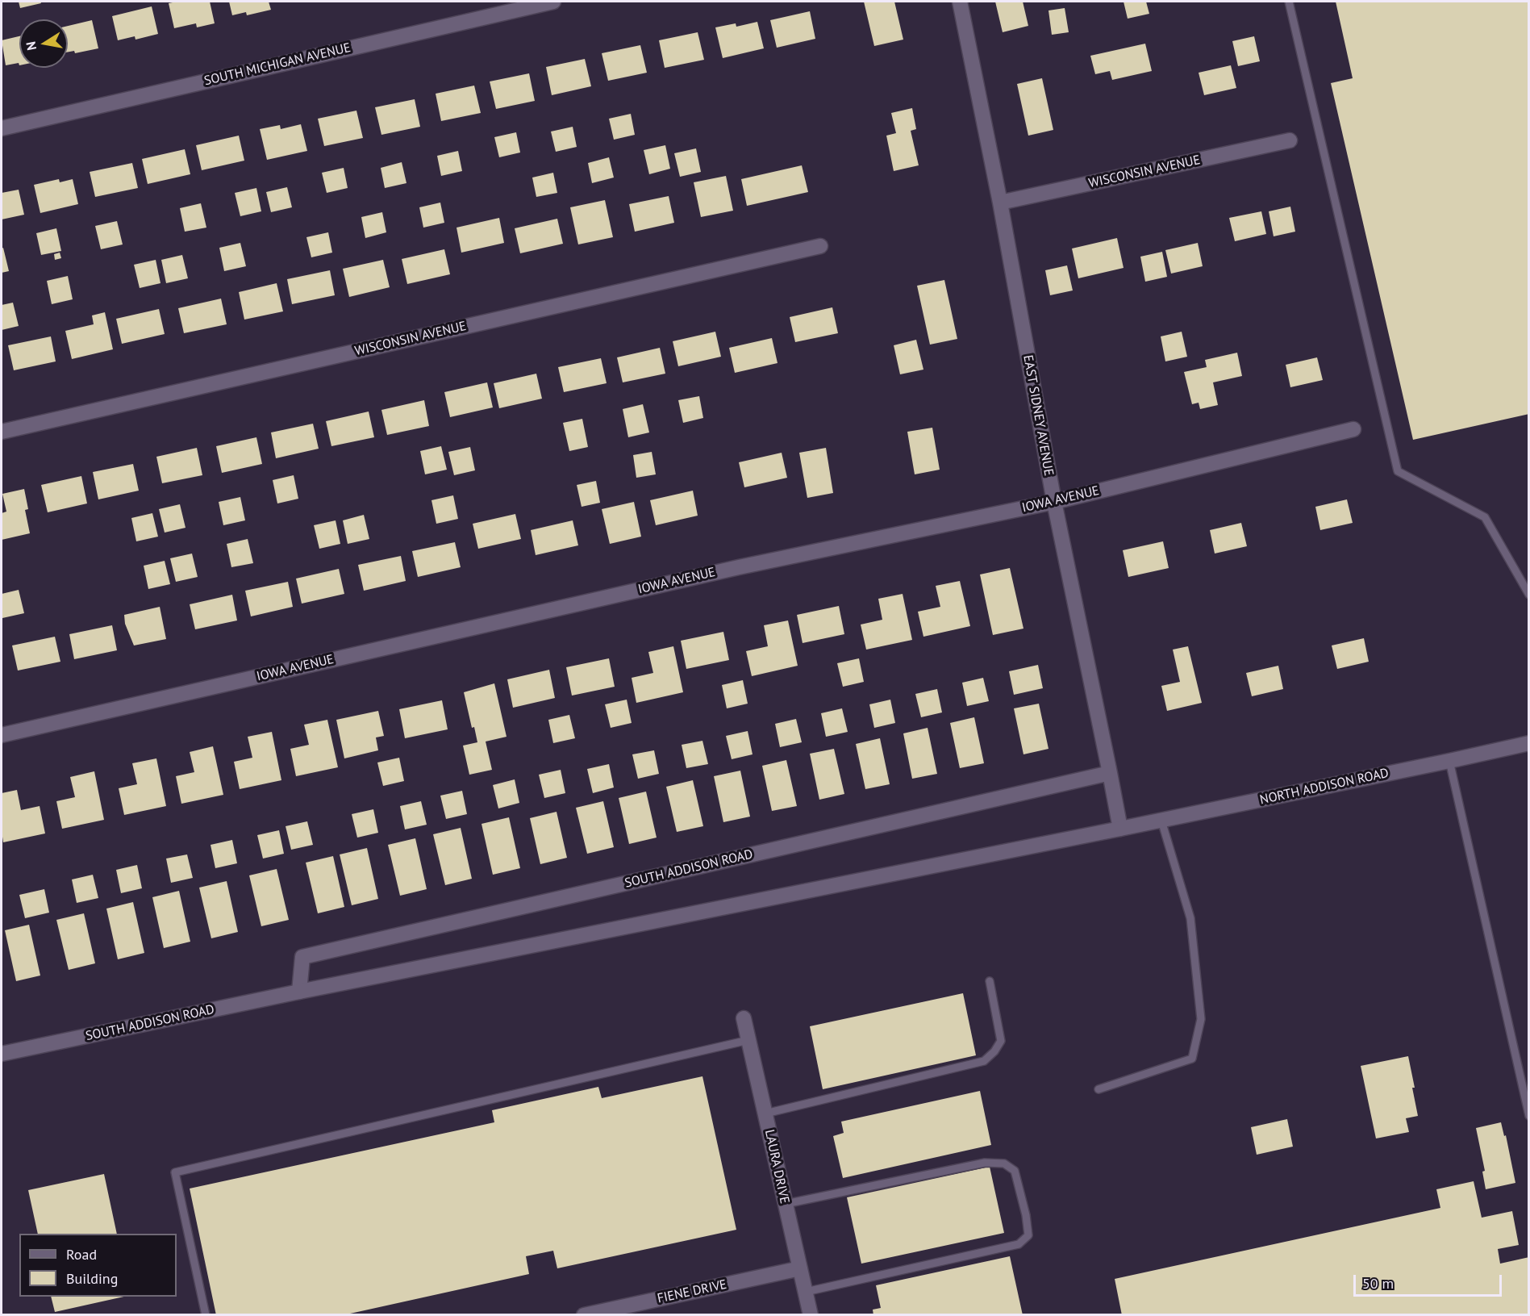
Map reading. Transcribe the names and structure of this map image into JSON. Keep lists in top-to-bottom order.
{
  "streets": {
    "street": [
      "SOUTH MICHIGAN AVENUE",
      "WISCONSIN AVENUE",
      "EAST SIDNEY AVENUE",
      "IOWA AVENUE",
      "NORTH ADDISON ROAD",
      "SOUTH ADDISON ROAD",
      "LAURA DRIVE",
      "FIENE DRIVE"
    ]
  },
  "crossings": [
    ["WISCONSIN AVENUE", "EAST SIDNEY AVENUE"],
    ["EAST SIDNEY AVENUE", "IOWA AVENUE"],
    ["EAST SIDNEY AVENUE", "NORTH ADDISON ROAD"],
    ["EAST SIDNEY AVENUE", "SOUTH ADDISON ROAD"],
    ["NORTH ADDISON ROAD", "SOUTH ADDISON ROAD"],
    ["LAURA DRIVE", "FIENE DRIVE"]
  ],
  "legend": ["Road", "Building"],
  "scale_bar": "50 m",
  "north": "left"
}
